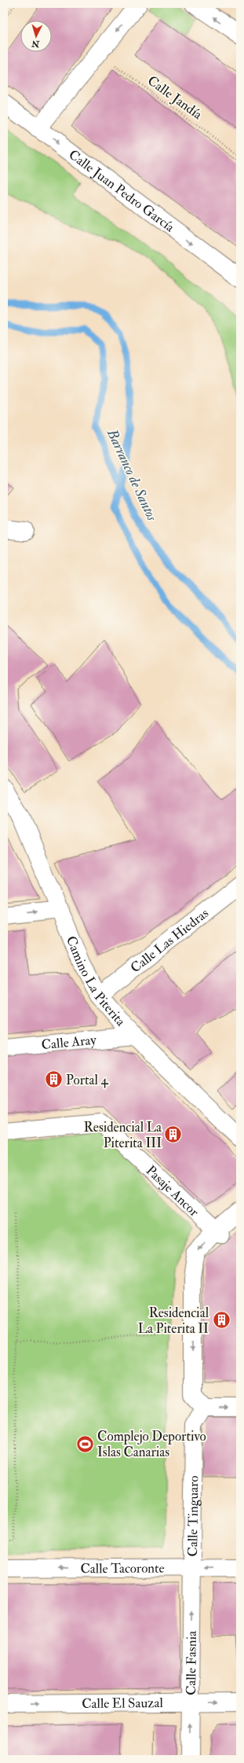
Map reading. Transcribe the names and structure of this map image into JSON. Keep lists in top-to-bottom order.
{
  "streets": {
    "street": [
      "Calle Juan Pedro García",
      "Calle Las Hiedras",
      "Camino La Piterita",
      "Calle Aray",
      "Pasaje Ancor",
      "Calle Tinguaro",
      "Calle Tacoronte",
      "Calle Fasnia",
      "Calle El Sauzal"
    ],
    "path": ["Calle Jandía"]
  },
  "crossings": [
    ["Calle Las Hiedras", "Camino La Piterita"],
    ["Camino La Piterita", "Calle Aray"],
    ["Calle Tinguaro", "Calle Tacoronte"],
    ["Calle Tinguaro", "Calle Fasnia"],
    ["Calle Tacoronte", "Calle Fasnia"],
    ["Calle Fasnia", "Calle El Sauzal"]
  ],
  "one_way": [
    "Calle Juan Pedro García",
    "Calle Tacoronte",
    "Calle Fasnia",
    "Calle El Sauzal"
  ],
  "water": ["Barranco de Santos"],
  "places": {
    "building": ["Portal 4", "Residencial La Piterita III", "Residencial La Piterita II"],
    "sports": ["Complejo Deportivo Islas Canarias"]
  },
  "north": "bottom"
}
